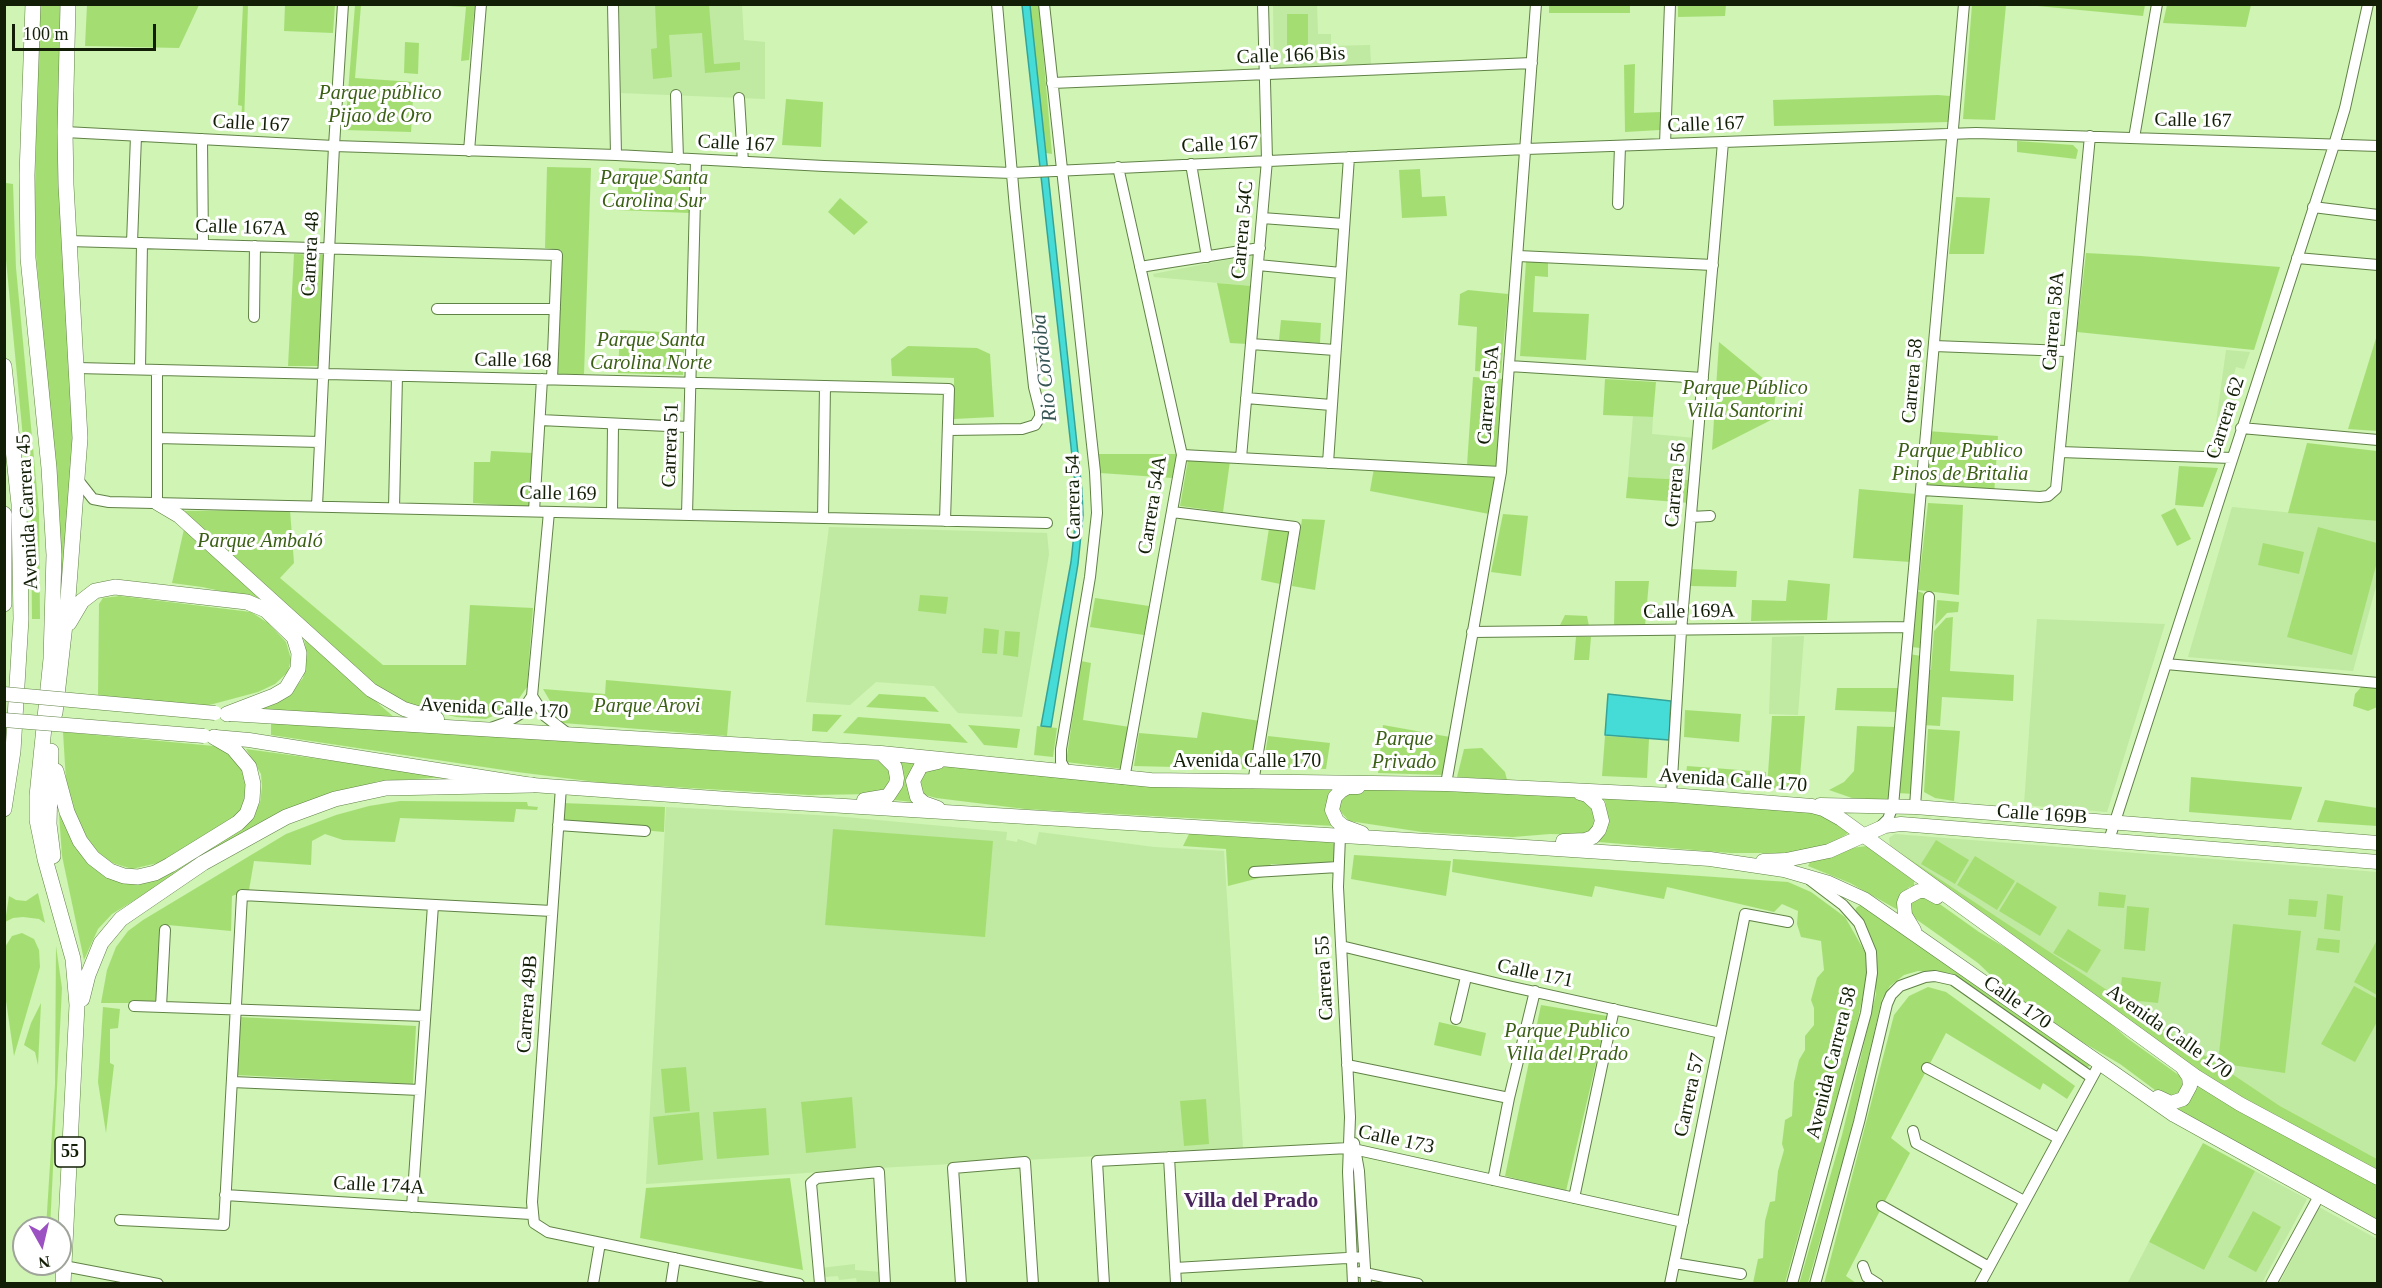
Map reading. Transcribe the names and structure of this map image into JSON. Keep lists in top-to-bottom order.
{
  "streets": {
    "highway": ["Avenida Carrera 45", "55"],
    "main road": ["Avenida Calle 170", "Calle 169B"],
    "street": [
      "Calle 166 Bis",
      "Calle 167",
      "Calle 167A",
      "Carrera 54C",
      "Carrera 48",
      "Carrera 58A",
      "Calle 168",
      "Carrera 58",
      "Carrera 55A",
      "Carrera 62",
      "Carrera 51",
      "Carrera 56",
      "Calle 169",
      "Carrera 54",
      "Carrera 54A",
      "Calle 169A",
      "Calle 171",
      "Carrera 55",
      "Calle 170",
      "Carrera 49B",
      "Avenida Carrera 58",
      "Carrera 57",
      "Calle 173",
      "Calle 174A"
    ]
  },
  "crossings": [
    ["Calle 166 Bis", "Carrera 54C"],
    ["Calle 166 Bis", "Carrera 55A"],
    ["Calle 166 Bis", "Carrera 54"],
    ["Calle 167", "Carrera 54C"],
    ["Calle 167", "Carrera 48"],
    ["Calle 167", "Carrera 58A"],
    ["Calle 167", "Carrera 58"],
    ["Calle 167", "Carrera 55A"],
    ["Calle 167", "Carrera 62"],
    ["Calle 167", "Carrera 51"],
    ["Calle 167", "Carrera 56"],
    ["Calle 167", "Carrera 54"],
    ["Calle 167", "Carrera 54A"],
    ["Calle 167", "Avenida Carrera 45"],
    ["Calle 167A", "Carrera 48"],
    ["Calle 167A", "Avenida Carrera 45"],
    ["Carrera 48", "Calle 168"],
    ["Carrera 48", "Calle 169"],
    ["Carrera 58A", "Carrera 58"],
    ["Calle 168", "Carrera 51"],
    ["Calle 168", "Avenida Carrera 45"],
    ["Carrera 58", "Calle 169A"],
    ["Carrera 58", "Calle 169B"],
    ["Carrera 55A", "Calle 169A"],
    ["Carrera 55A", "Avenida Calle 170"],
    ["Carrera 62", "Calle 169B"],
    ["Carrera 51", "Calle 169"],
    ["Carrera 56", "Calle 169A"],
    ["Carrera 56", "Avenida Calle 170"],
    ["Calle 169", "Avenida Carrera 45"],
    ["Carrera 54", "Avenida Calle 170"],
    ["Carrera 54A", "Avenida Calle 170"],
    ["Avenida Calle 170", "Calle 169B"],
    ["Calle 171", "Carrera 55"],
    ["Calle 171", "Carrera 57"],
    ["Carrera 55", "Calle 173"],
    ["Calle 170", "Avenida Carrera 58"],
    ["Carrera 49B", "Calle 174A"],
    ["Carrera 57", "Calle 173"]
  ],
  "districts": ["Villa del Prado"],
  "water": ["Rio Cordoba"],
  "parks": [
    "Parque público Pijao de Oro",
    "Parque Santa Carolina Sur",
    "Parque Santa Carolina Norte",
    "Parque Público Villa Santorini",
    "Parque Publico Pinos de Britalia",
    "Parque Ambaló",
    "Parque Arovi",
    "Parque Privado",
    "Parque Publico Villa del Prado"
  ],
  "scale_bar": "100 m",
  "north": "bottom"
}
